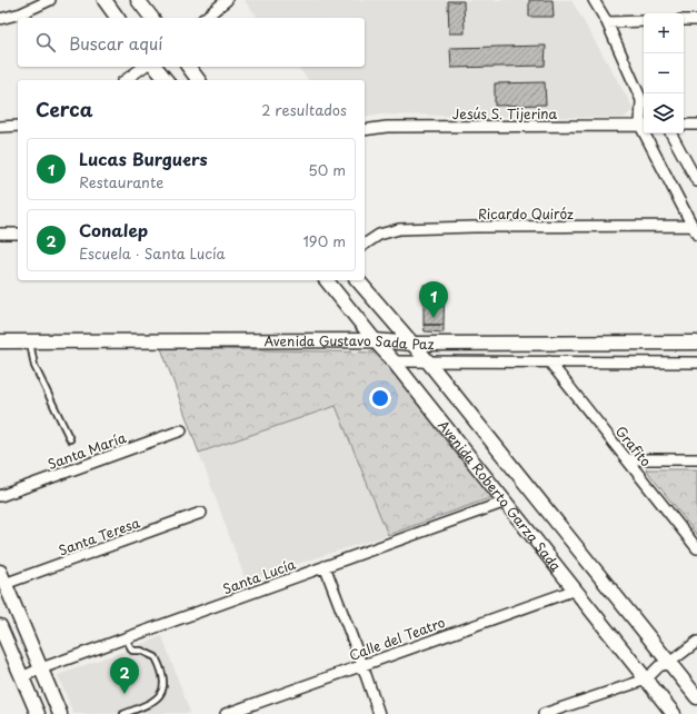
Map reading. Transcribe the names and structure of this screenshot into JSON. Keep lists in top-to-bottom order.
{
  "streets": {
    "street": [
      "Jesús S. Tijerina",
      "Ricardo Quiróz",
      "Avenida Gustavo Sada Paz",
      "Grafito",
      "Santa María",
      "Avenida Roberto Garza Sada",
      "Santa Teresa",
      "Santa Lucía",
      "Calle del Teatro"
    ]
  },
  "crossings": [
    ["Avenida Gustavo Sada Paz", "Grafito"],
    ["Avenida Gustavo Sada Paz", "Avenida Roberto Garza Sada"],
    ["Avenida Roberto Garza Sada", "Santa Lucía"],
    ["Avenida Roberto Garza Sada", "Calle del Teatro"]
  ],
  "page": {
    "map_buttons": ["+", "−"],
    "search": "Buscar aquí",
    "heading": ["Cerca", "2 resultados"],
    "list": [
      {
        "mark": "1",
        "name": "Lucas Burguers",
        "note": "Restaurante",
        "value": "50 m"
      },
      {
        "mark": "2",
        "name": "Conalep",
        "note": "Escuela · Santa Lucía",
        "value": "190 m"
      }
    ],
    "pins": ["1", "2"]
  }
}
